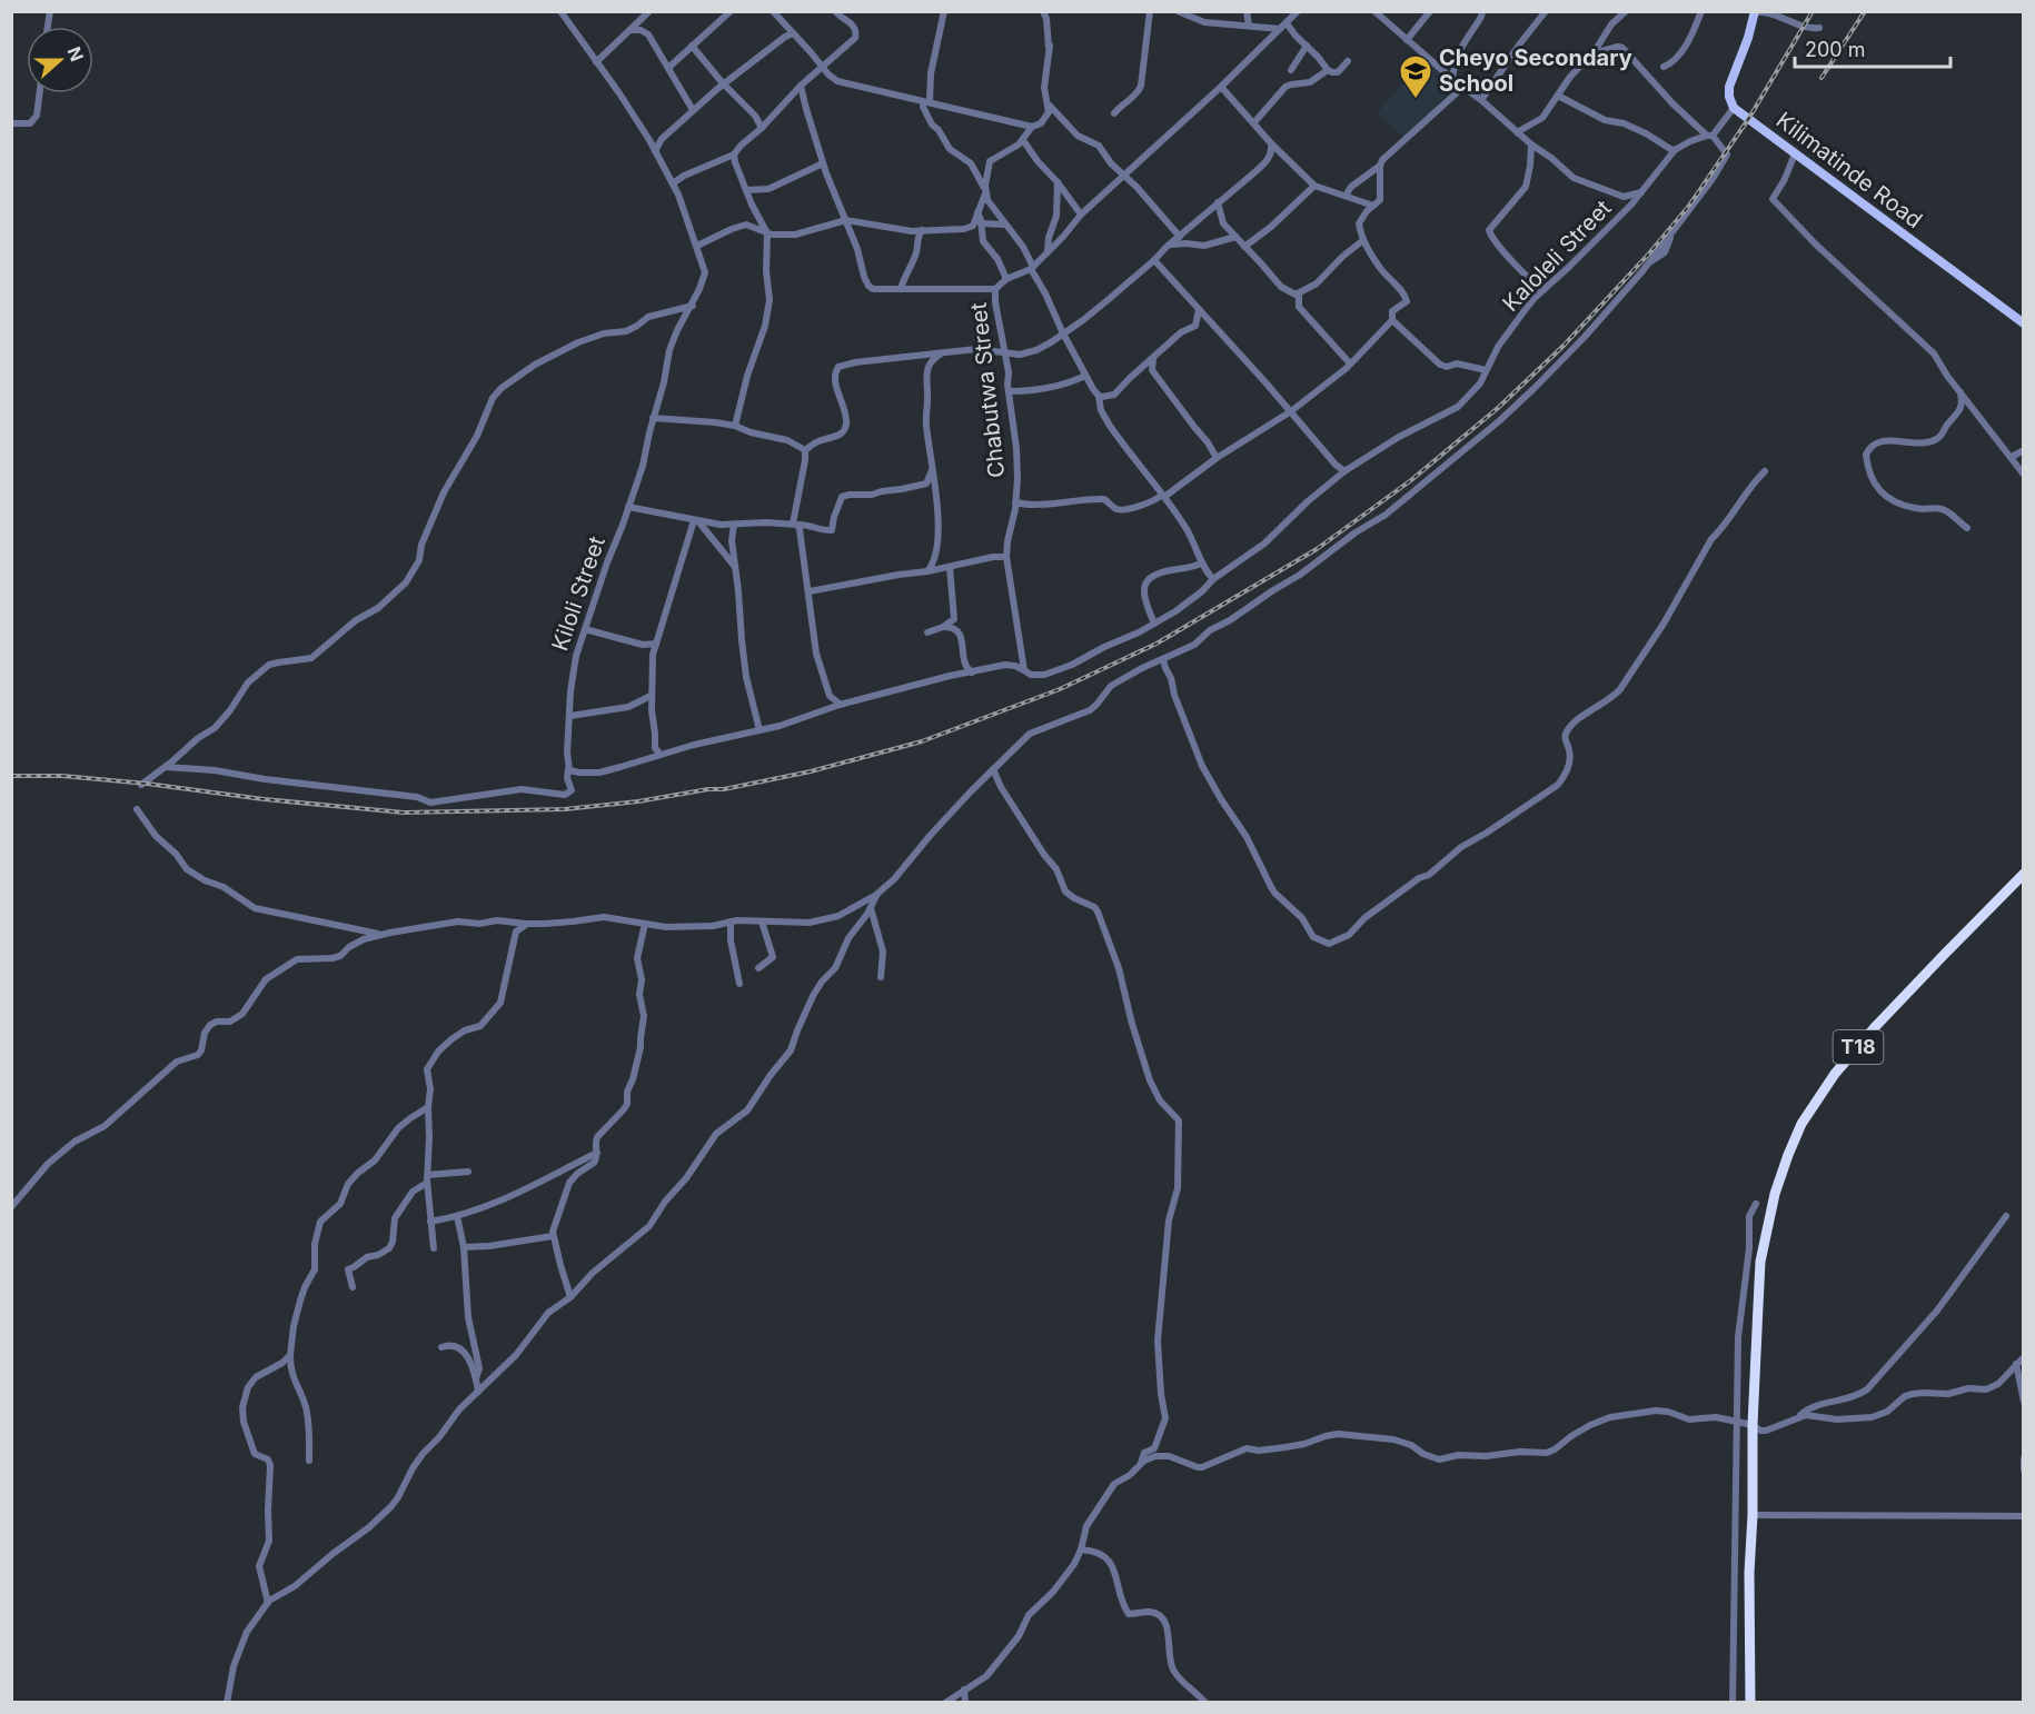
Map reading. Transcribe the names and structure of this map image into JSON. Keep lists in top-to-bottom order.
{
  "streets": {
    "highway": ["T18"],
    "main road": ["Kilimatinde Road"],
    "street": ["Kaloleli Street", "Chabutwa Street", "Kiloli Street"]
  },
  "crossings": [
    ["Kilimatinde Road", "Kaloleli Street"]
  ],
  "places": {
    "school or university": ["Cheyo Secondary School"]
  },
  "scale_bar": "200 m",
  "north": "right"
}
